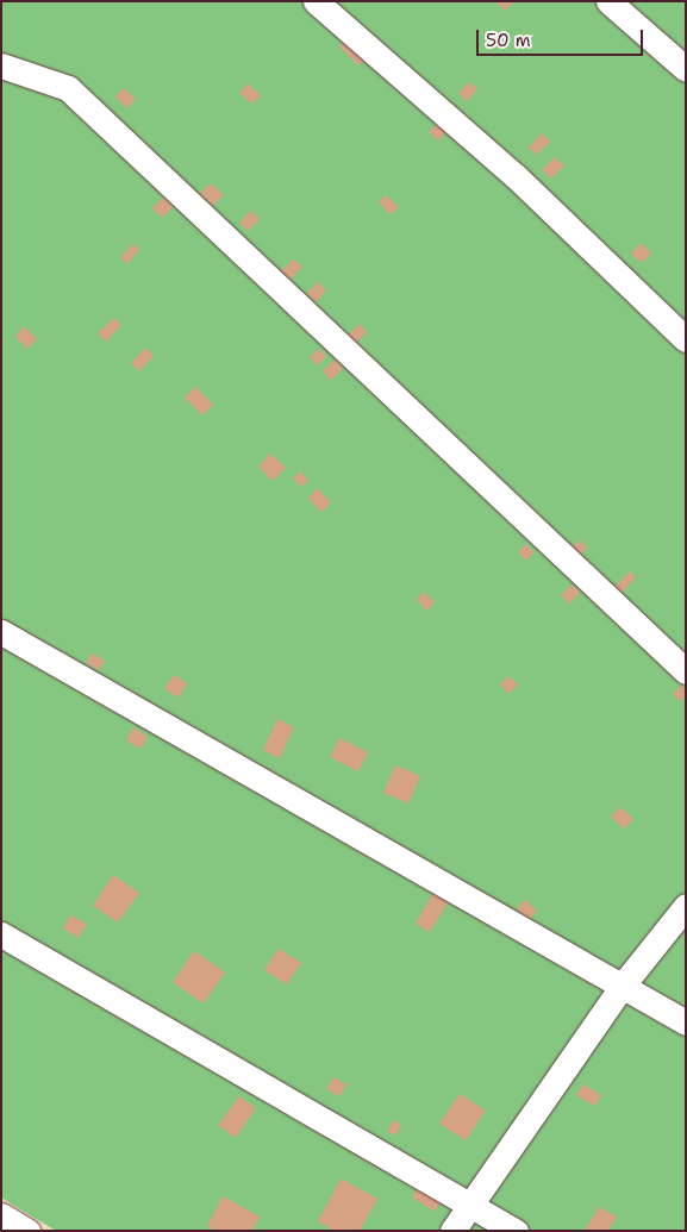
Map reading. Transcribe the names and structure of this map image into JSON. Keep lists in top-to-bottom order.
{
  "scale_bar": "50 m"
}
